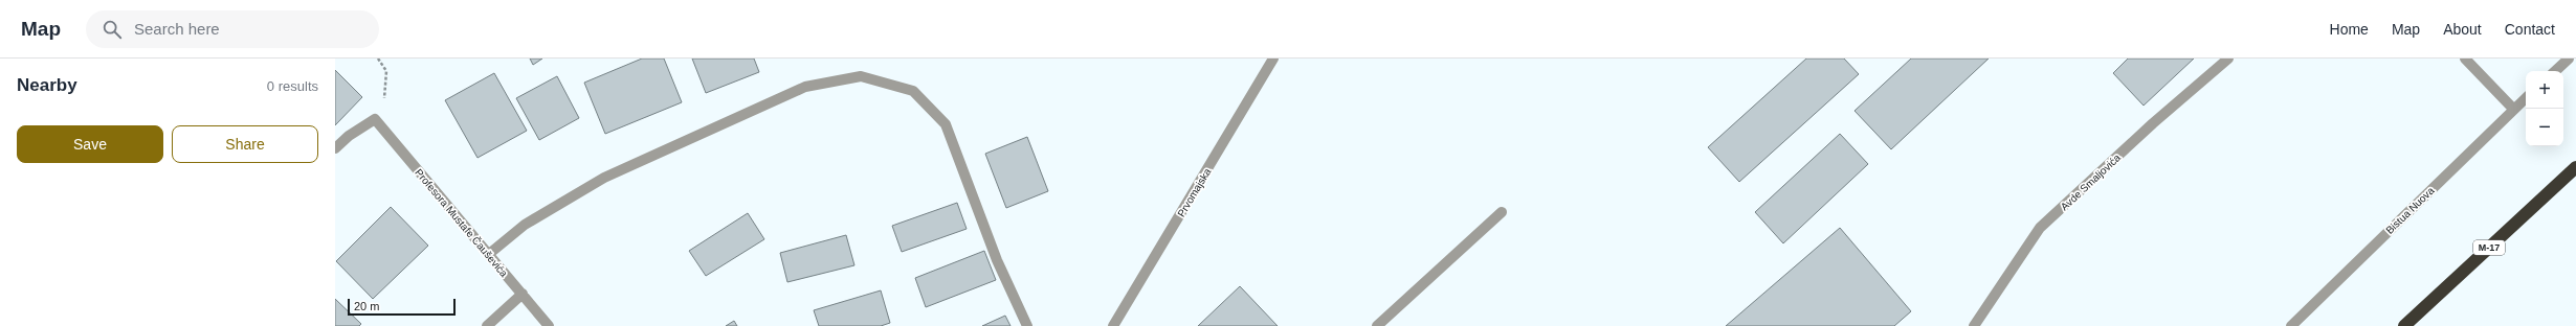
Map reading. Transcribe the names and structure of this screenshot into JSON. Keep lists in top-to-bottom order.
{
  "streets": {
    "highway": ["M-17"],
    "street": [
      "Avde Smaljovića",
      "Prvomajska",
      "Bistua Nuova",
      "Profesora Mustafe Čauševića"
    ]
  },
  "scale_bar": "20 m",
  "page": {
    "header": "Map",
    "search": "Search here",
    "nav": [
      "Home",
      "Map",
      "About",
      "Contact"
    ],
    "heading": ["Nearby", "0 results"],
    "map_buttons": ["+", "−"],
    "buttons": ["Save", "Share"],
    "scale": "20 m"
  }
}
